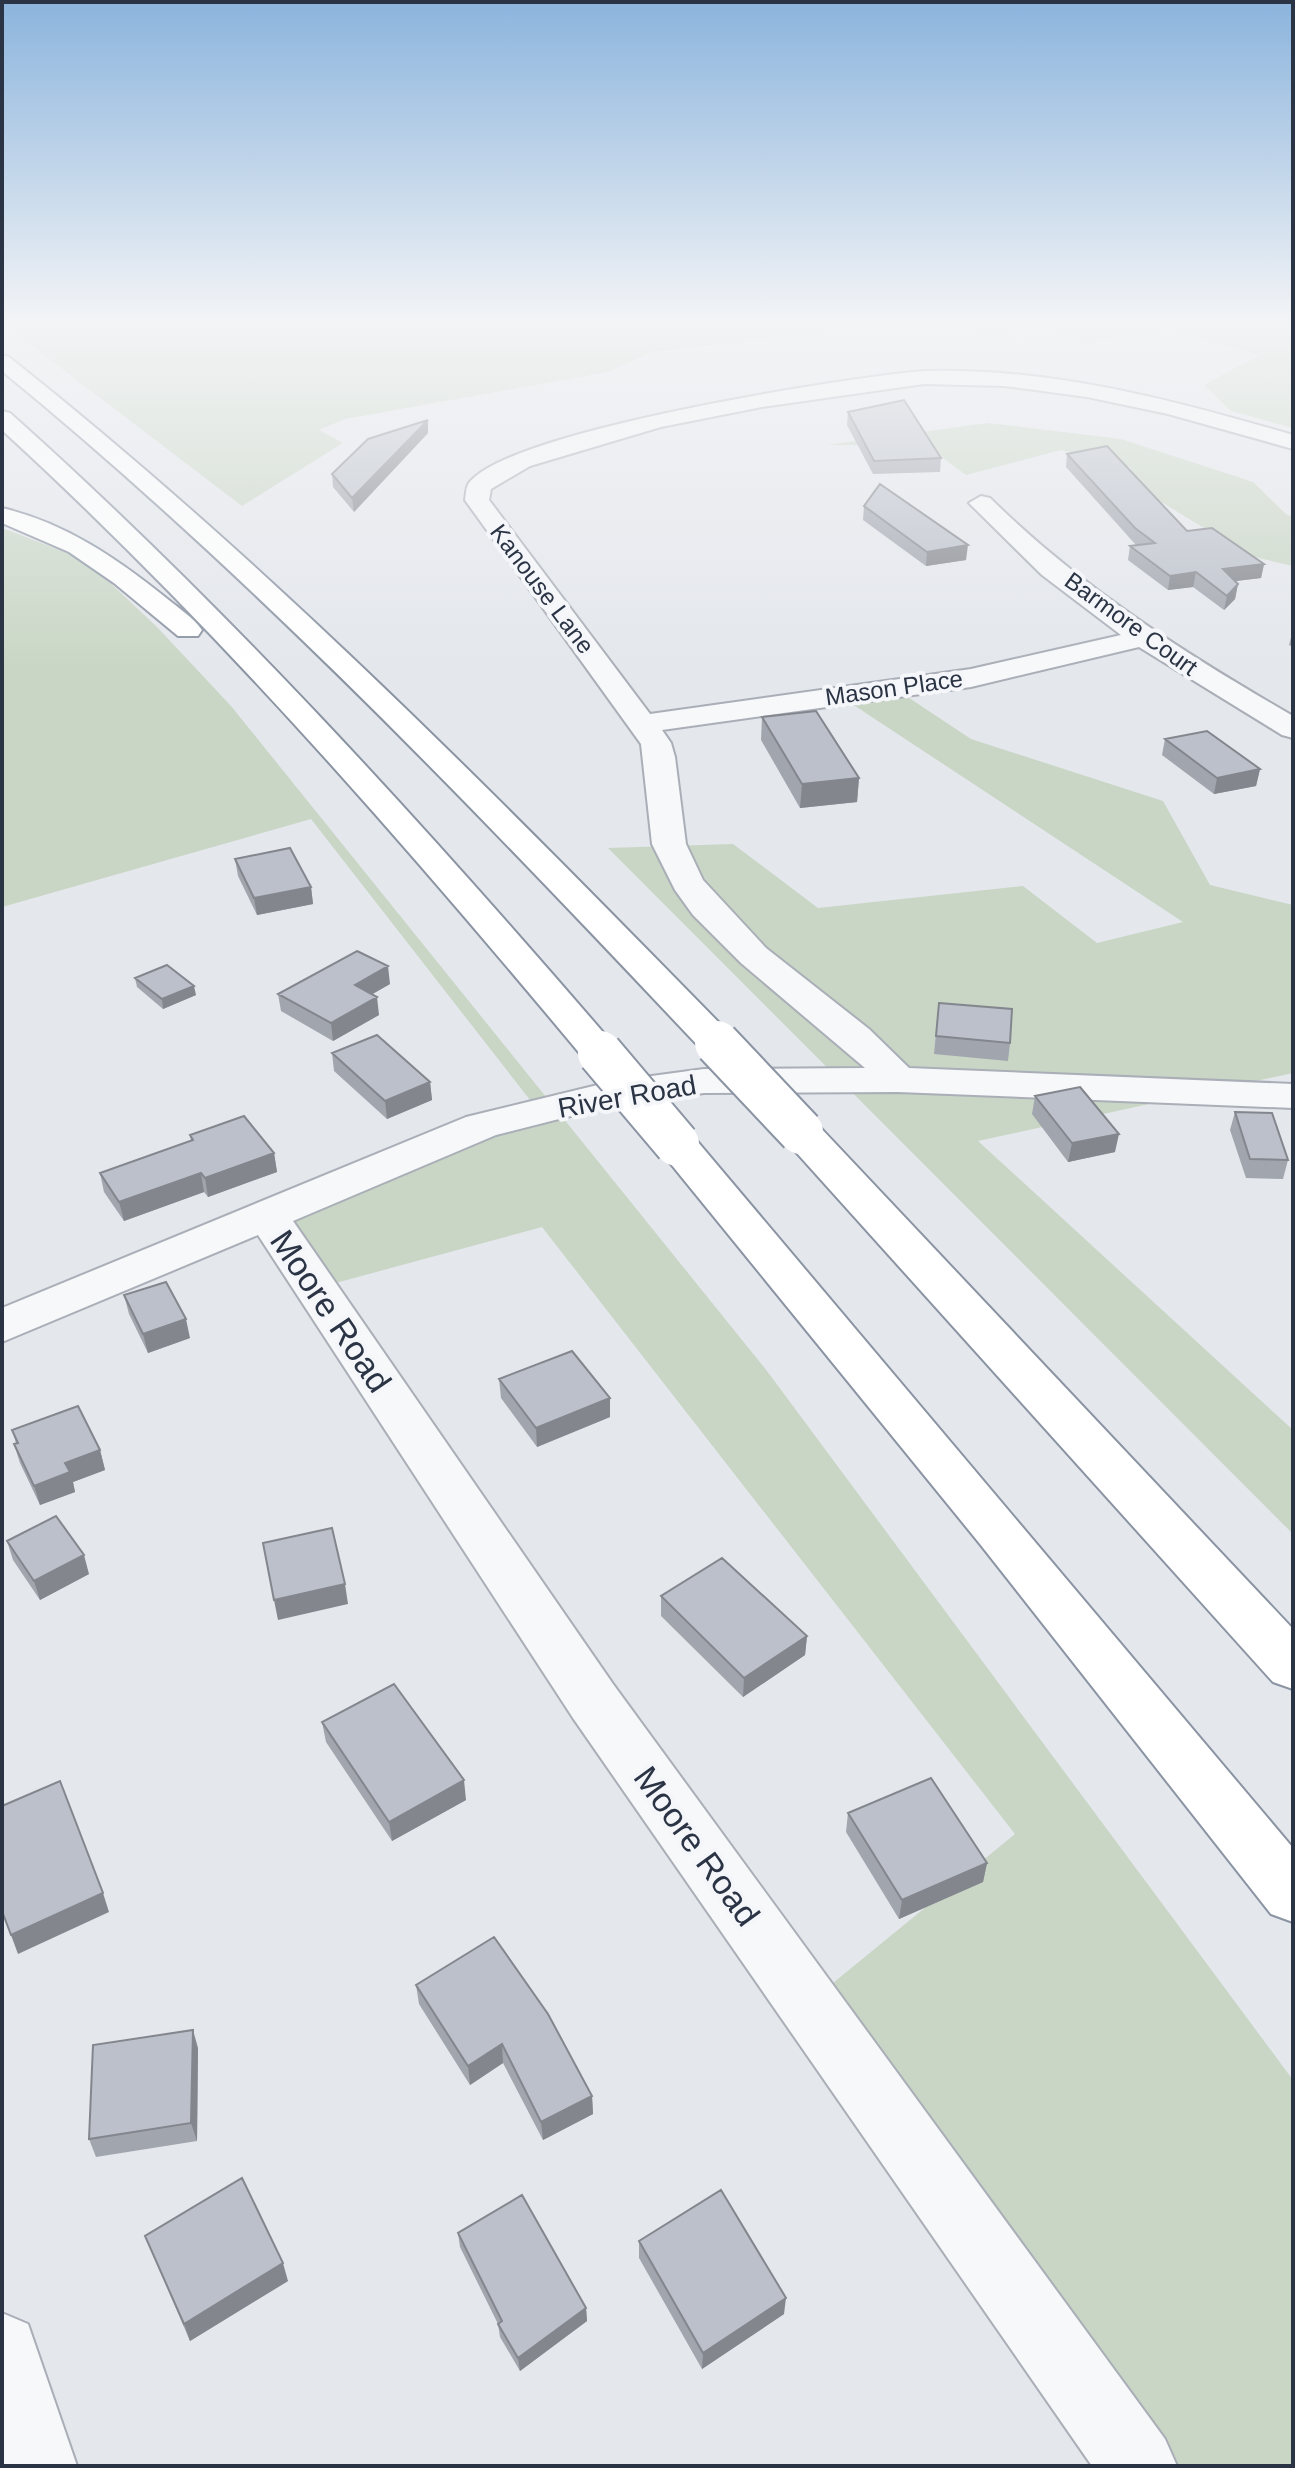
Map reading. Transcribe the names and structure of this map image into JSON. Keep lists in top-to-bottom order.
{
  "streets": {
    "street": [
      "Kanouse Lane",
      "Barmore Court",
      "Mason Place",
      "River Road",
      "Moore Road"
    ]
  },
  "crossings": [
    ["Kanouse Lane", "Mason Place"],
    ["Kanouse Lane", "River Road"],
    ["Barmore Court", "Mason Place"],
    ["River Road", "Moore Road"]
  ]
}
